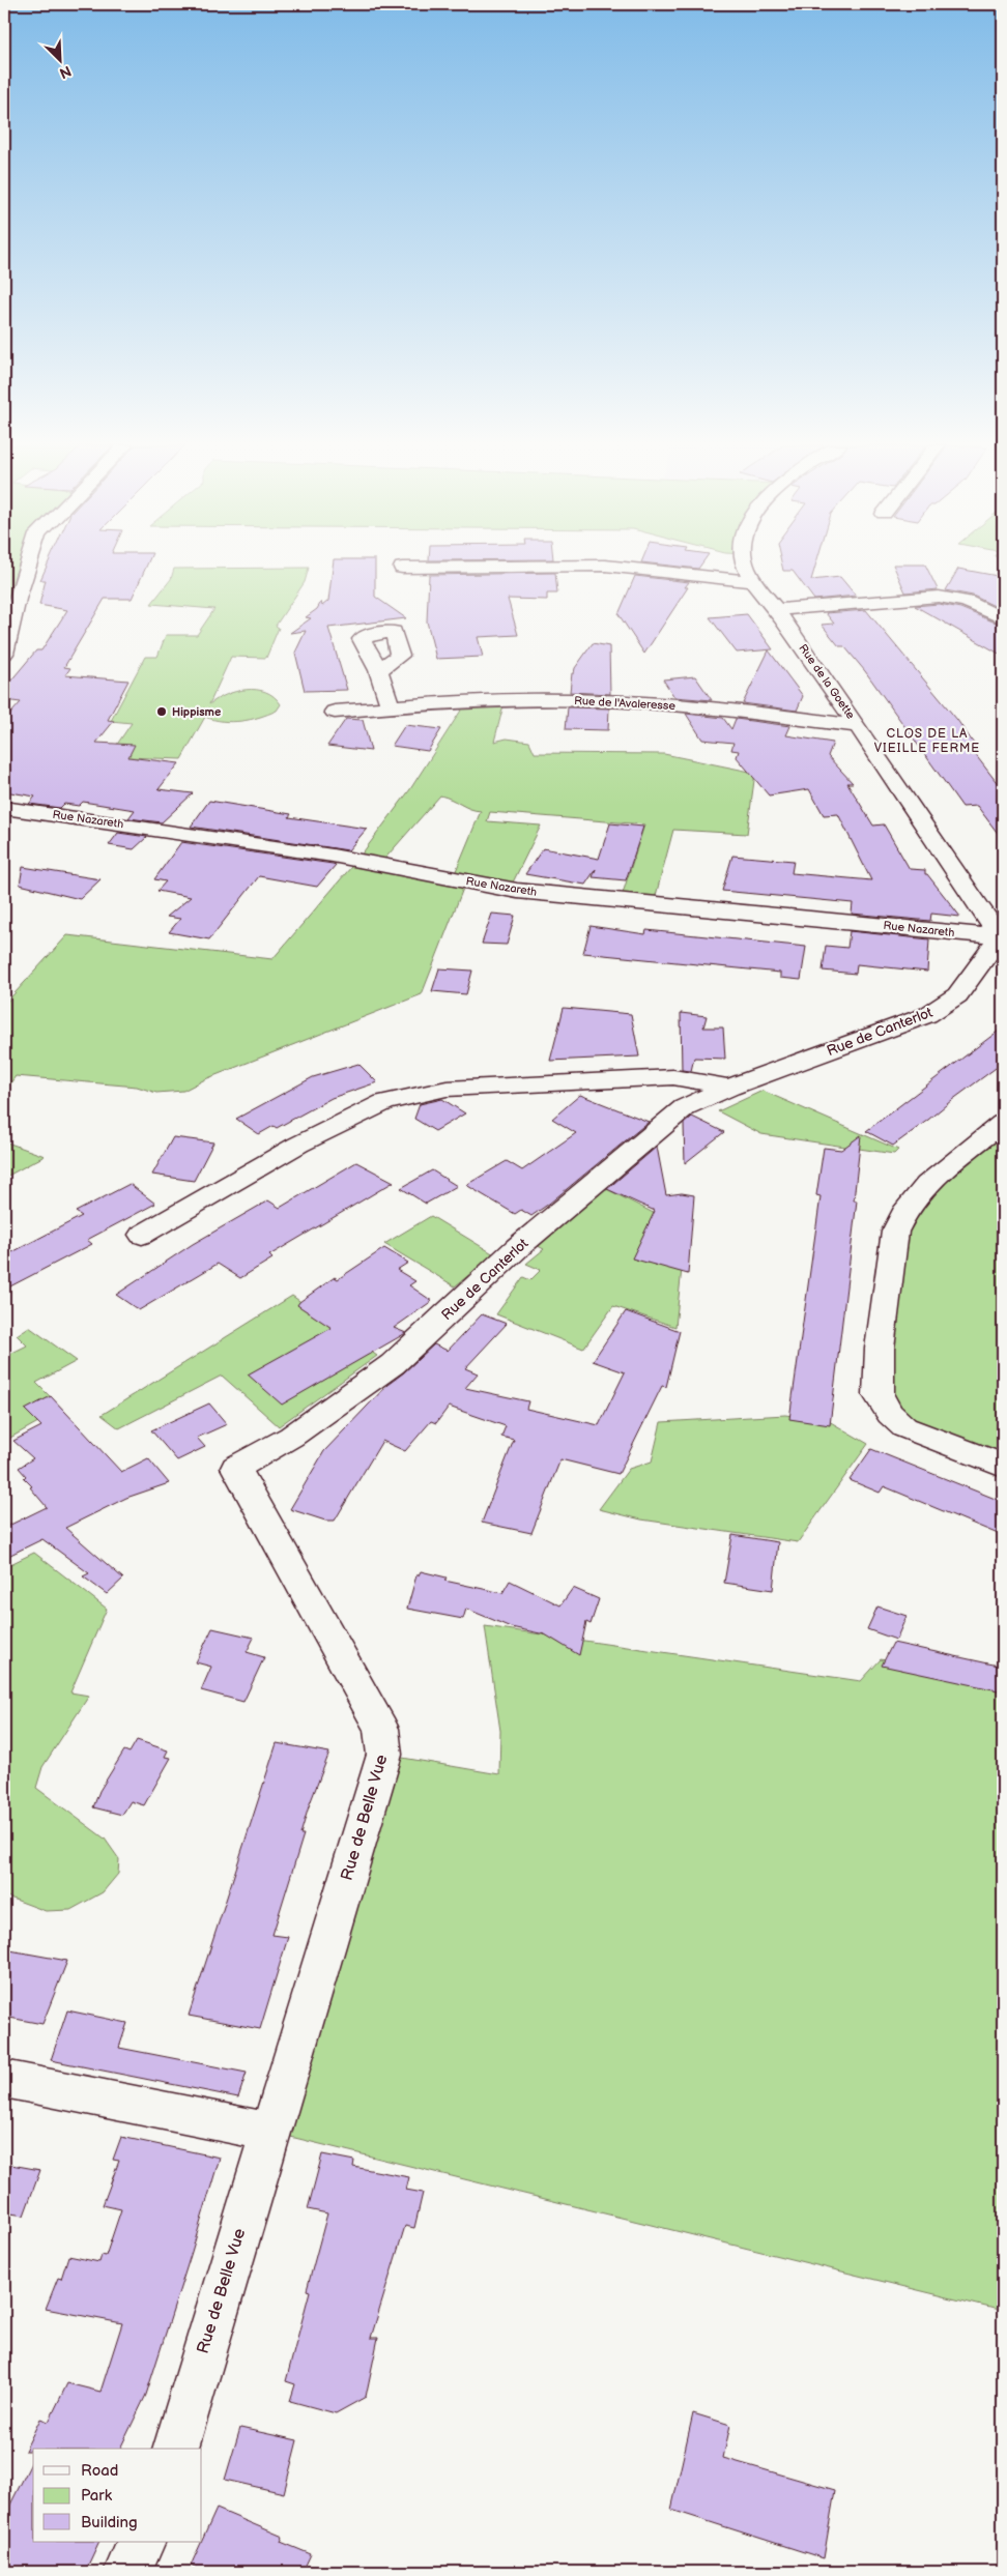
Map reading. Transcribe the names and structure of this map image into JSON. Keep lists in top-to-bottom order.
{
  "streets": {
    "street": [
      "Rue de la Goette",
      "Rue de l'Avaleresse",
      "Rue Nazareth",
      "Rue de Canterlot",
      "Rue de Belle Vue"
    ]
  },
  "crossings": [
    ["Rue de la Goette", "Rue de l'Avaleresse"],
    ["Rue de la Goette", "Rue Nazareth"],
    ["Rue de la Goette", "Rue de Canterlot"],
    ["Rue Nazareth", "Rue de Canterlot"],
    ["Rue de Canterlot", "Rue de Belle Vue"]
  ],
  "districts": ["CLOS DE LA VIEILLE FERME"],
  "places": ["Hippisme"],
  "legend": ["Road", "Park", "Building"],
  "north": "bottom right"
}
